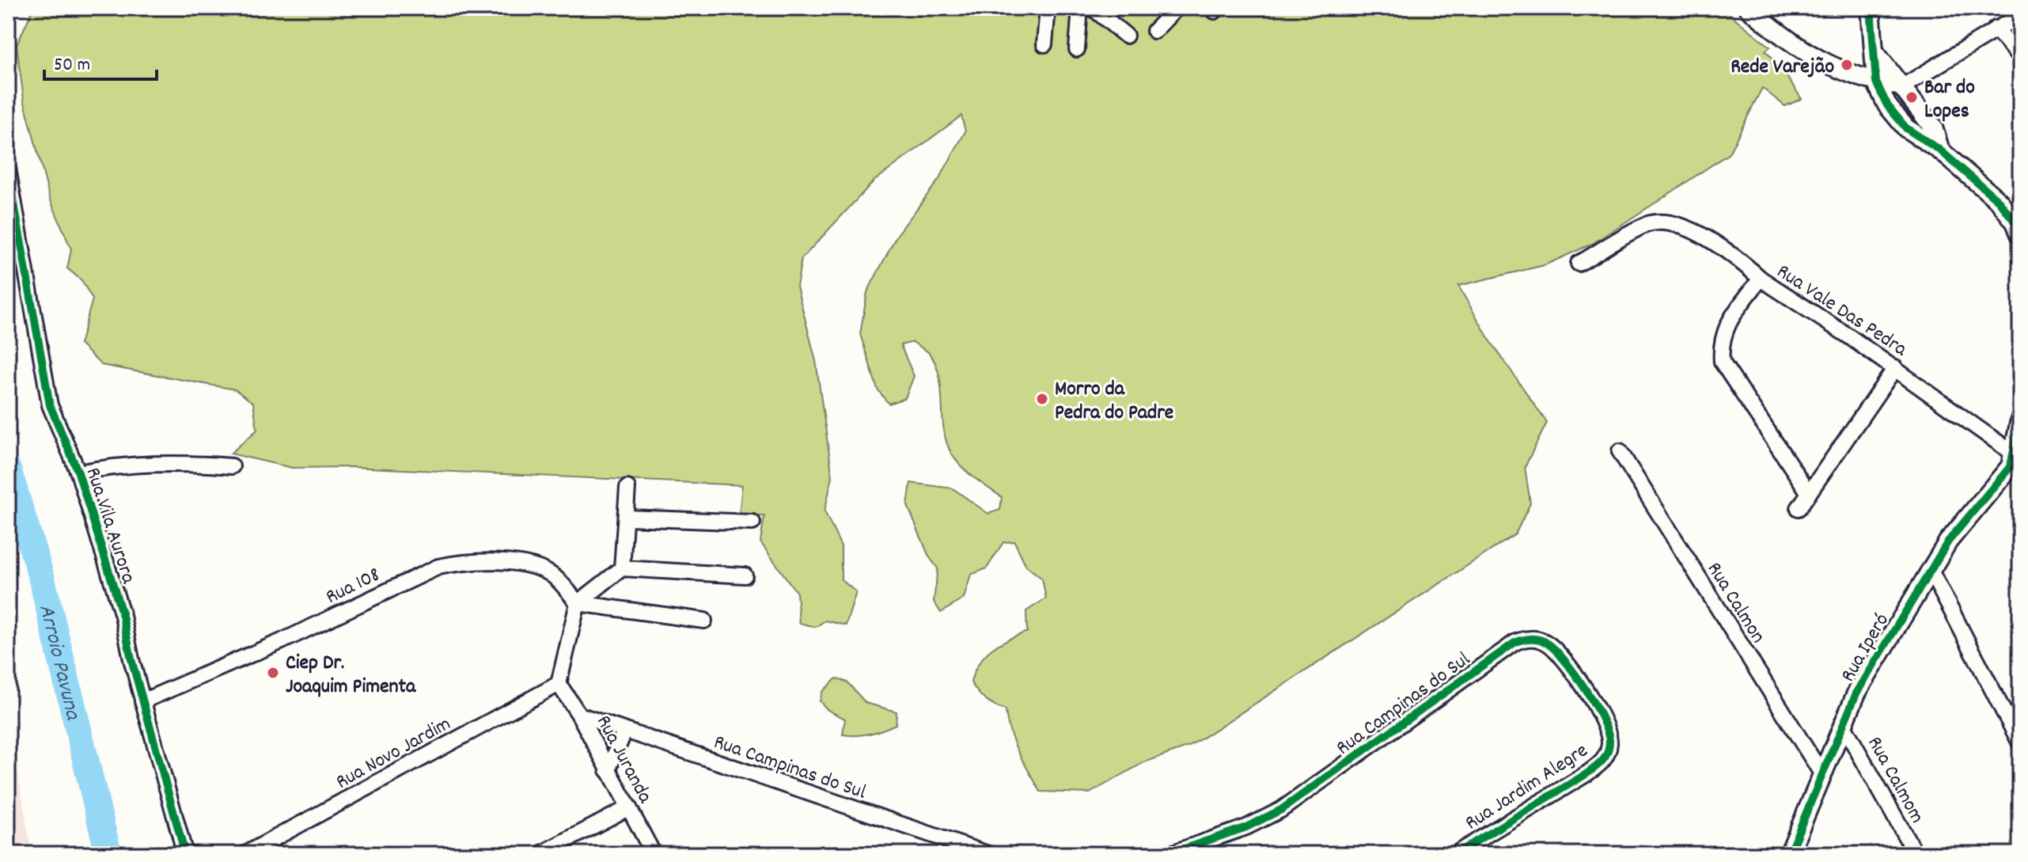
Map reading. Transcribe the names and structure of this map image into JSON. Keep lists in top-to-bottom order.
{
  "streets": {
    "street": [
      "Rua Vale Das Pedra",
      "Rua Vila Aurora",
      "Rua 108",
      "Rua Calmon",
      "Rua Iperó",
      "Rua Campinas do Sul",
      "Rua Novo Jardim",
      "Rua Juranda",
      "Rua Calmom",
      "Rua Jardim Alegre"
    ]
  },
  "crossings": [
    ["Rua Vale Das Pedra", "Rua Iperó"],
    ["Rua Vila Aurora", "Rua 108"],
    ["Rua Calmon", "Rua Iperó"],
    ["Rua Iperó", "Rua Calmom"],
    ["Rua Campinas do Sul", "Rua Juranda"],
    ["Rua Campinas do Sul", "Rua Jardim Alegre"],
    ["Rua Novo Jardim", "Rua Juranda"]
  ],
  "water": ["Arroio Pavuna"],
  "places": [
    "Rede Varejão",
    "Bar do Lopes",
    "Morro da Pedra do Padre",
    "Ciep Dr. Joaquim Pimenta"
  ],
  "scale_bar": "50 m"
}
